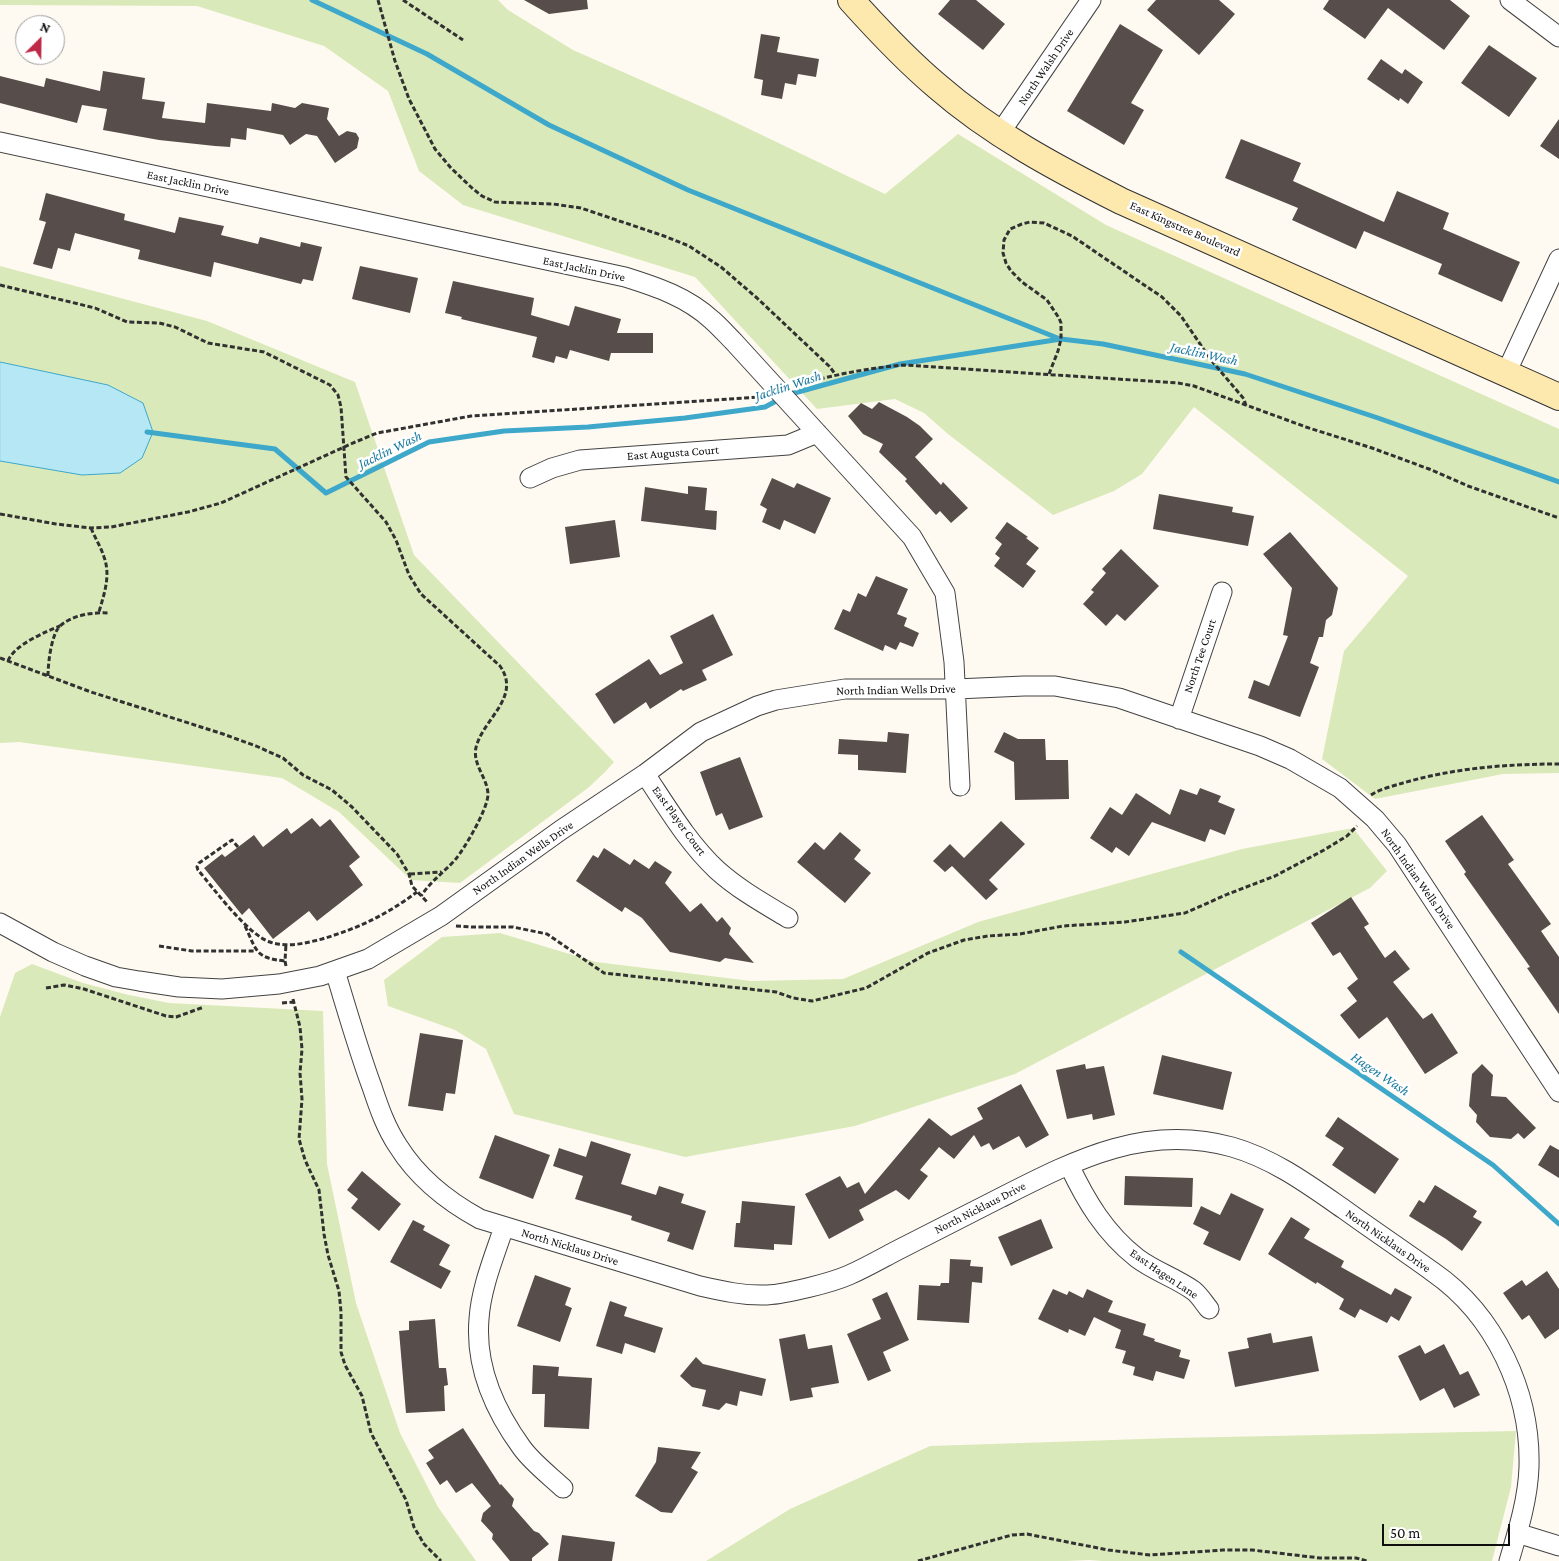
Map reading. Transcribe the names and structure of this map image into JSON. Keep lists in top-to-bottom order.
{
  "streets": {
    "street": [
      "North Walsh Drive",
      "East Jacklin Drive",
      "East Kingstree Boulevard",
      "East Augusta Court",
      "North Tee Court",
      "North Indian Wells Drive",
      "East Player Court",
      "North Nicklaus Drive",
      "East Hagen Lane"
    ]
  },
  "crossings": [
    ["North Walsh Drive", "East Kingstree Boulevard"],
    ["East Jacklin Drive", "East Augusta Court"],
    ["East Jacklin Drive", "North Indian Wells Drive"],
    ["North Tee Court", "North Indian Wells Drive"],
    ["North Indian Wells Drive", "East Player Court"],
    ["North Indian Wells Drive", "North Nicklaus Drive"],
    ["North Nicklaus Drive", "East Hagen Lane"]
  ],
  "water": ["Jacklin Wash", "Hagen Wash"],
  "scale_bar": "50 m",
  "north": "top right"
}
